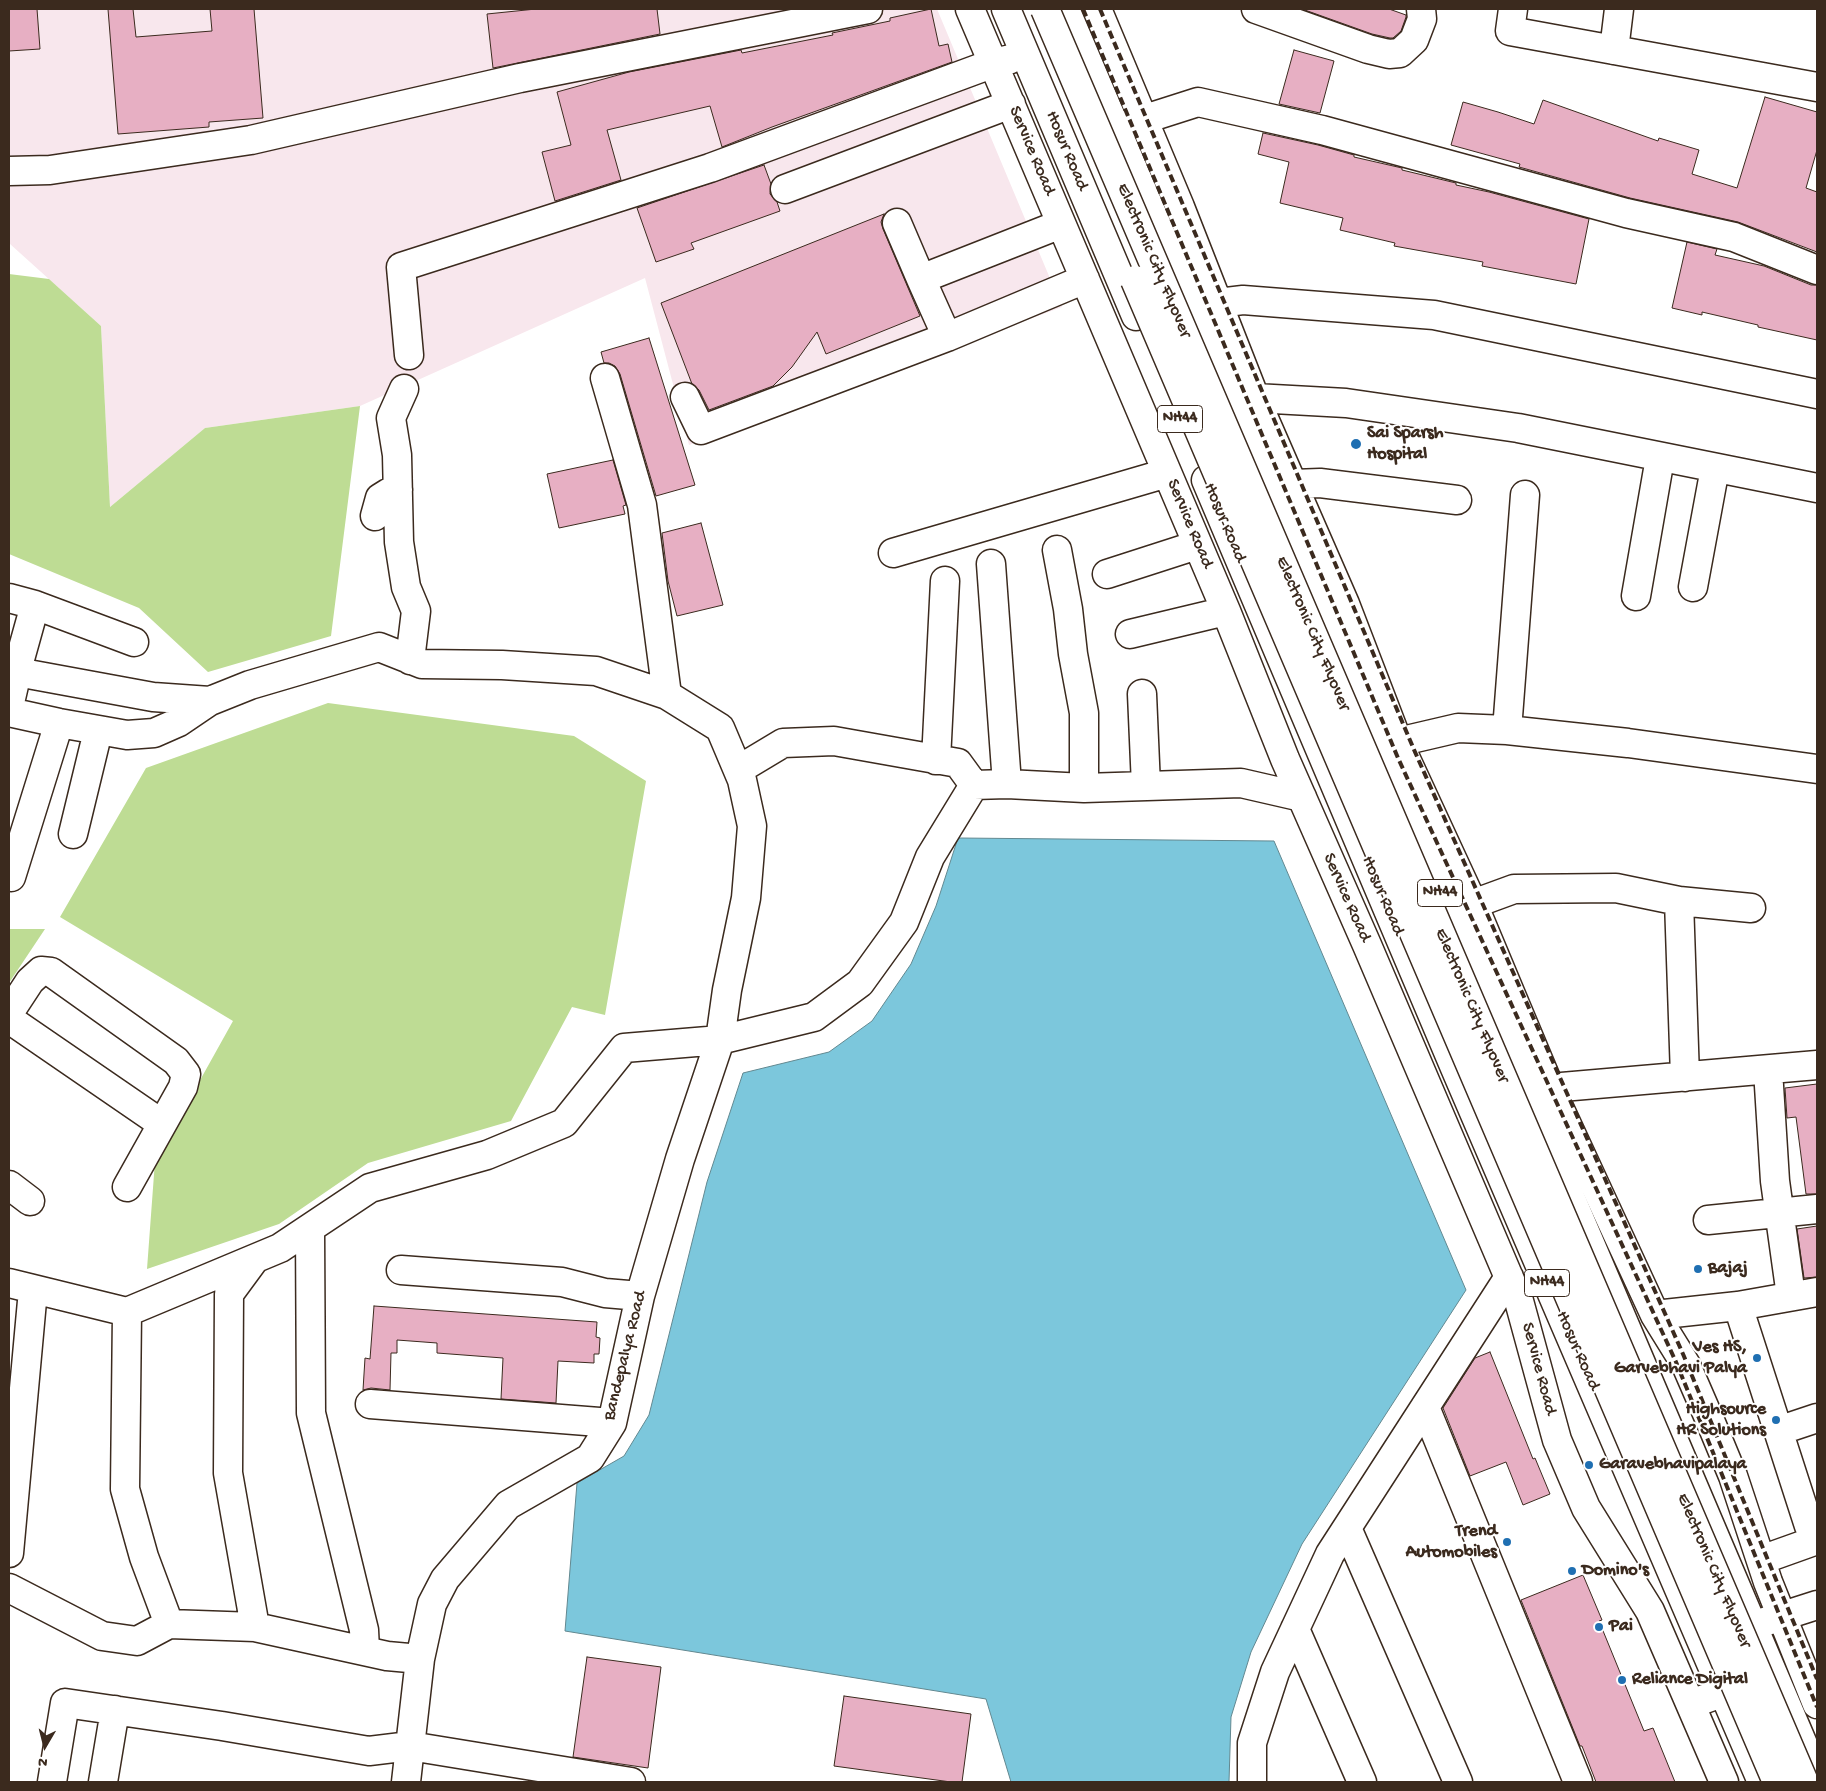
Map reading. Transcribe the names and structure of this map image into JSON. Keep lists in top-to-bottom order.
{
  "streets": {
    "main road": [
      "Service Road",
      "Hosur Road",
      "Electronic City Flyover",
      "NH44",
      "Bandepalya Road"
    ]
  },
  "places": [
    "Sai Sparsh Hospital",
    "Bajaj",
    "Ves HS, Garvebhavi Palya",
    "Highsource HR Solutions",
    "Garavebhavipalaya",
    "Trend Automobiles",
    "Domino's",
    "Pai",
    "Reliance Digital"
  ],
  "north": "bottom"
}
